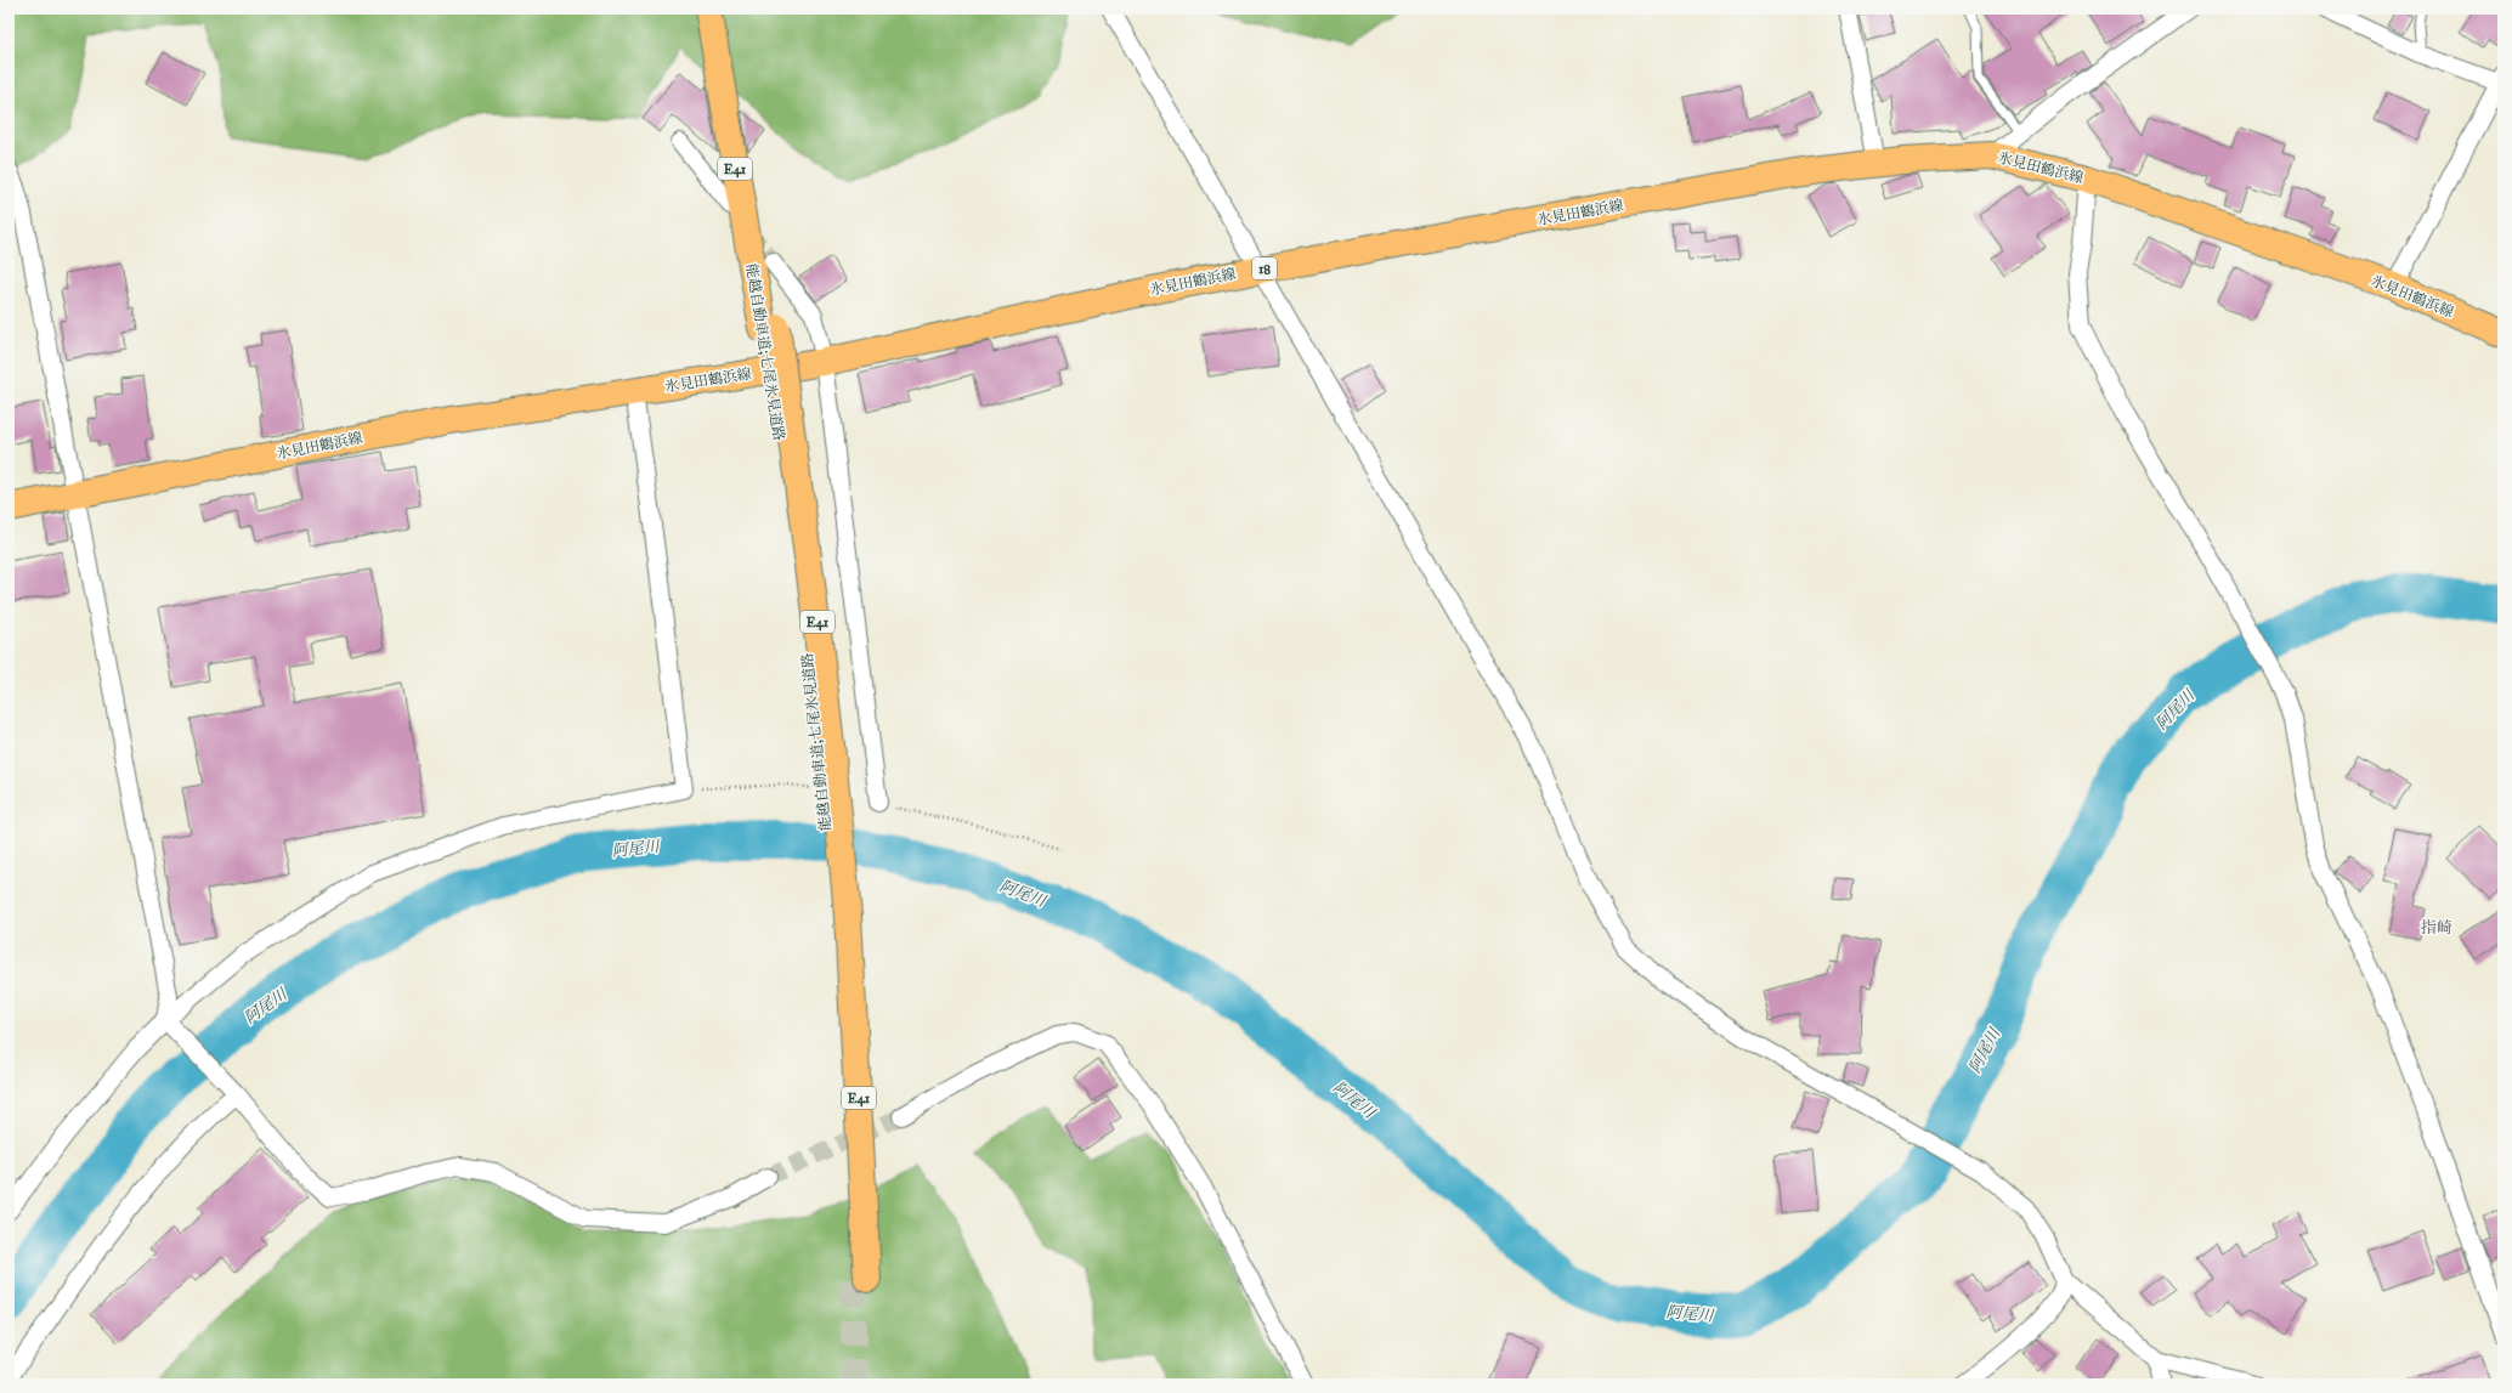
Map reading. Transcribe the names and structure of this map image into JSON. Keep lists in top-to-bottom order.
{
  "streets": {
    "main road": [
      "氷見田鶴浜線",
      "E41",
      "18",
      "能越自動車道;七尾氷見道路"
    ]
  },
  "districts": ["指崎"],
  "water": ["阿尾川"]
}
